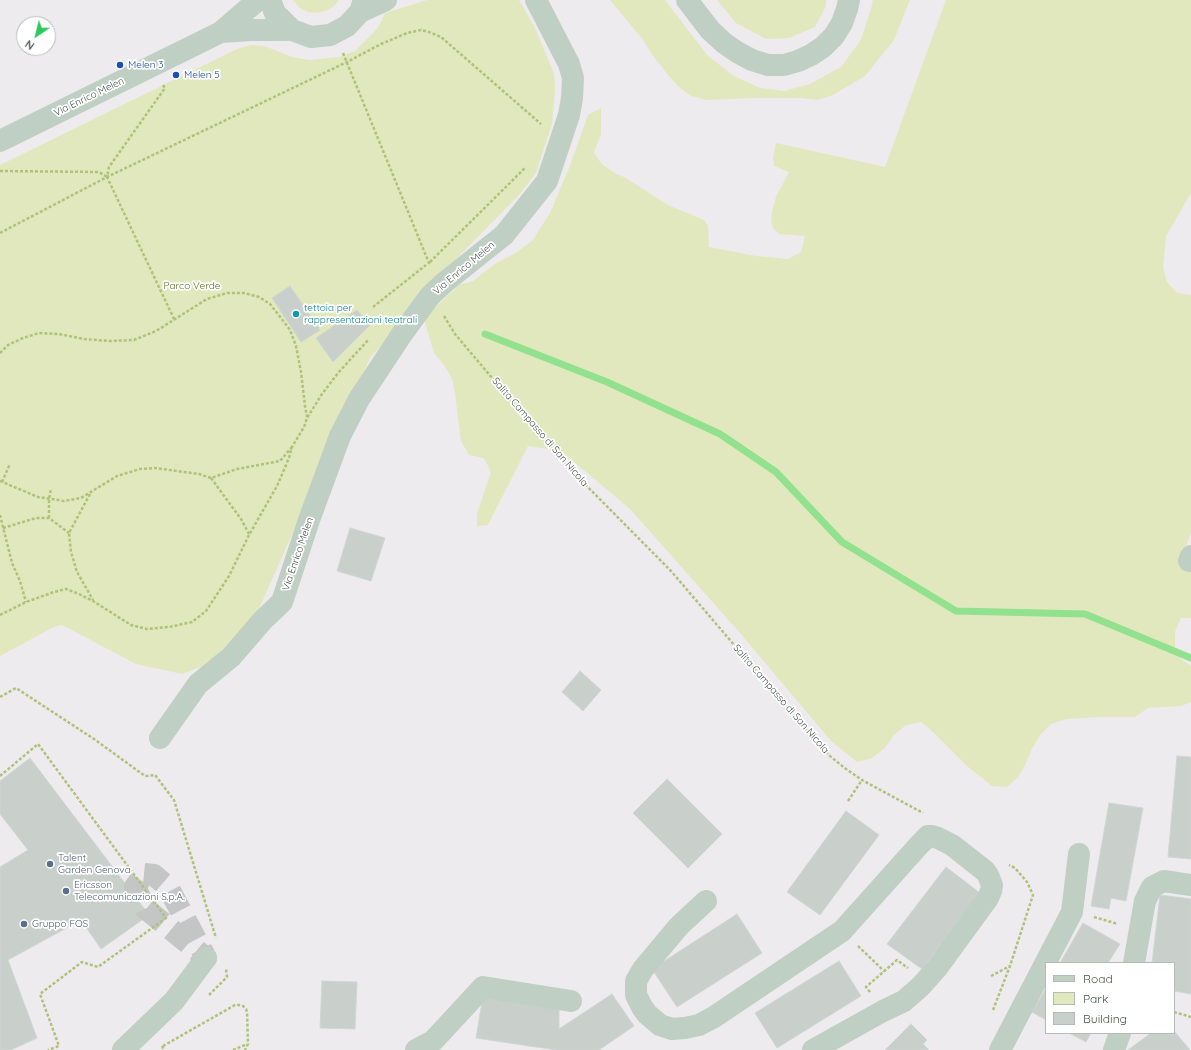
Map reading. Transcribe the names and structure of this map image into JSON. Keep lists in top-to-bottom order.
{
  "streets": {
    "street": ["Via Enrico Melen"],
    "path": ["Salita Campasso di San Nicola"]
  },
  "parks": ["Parco Verde"],
  "places": [
    "Melen 3",
    "Melen 5",
    "tettoia per rappresentazioni teatrali",
    "Talent Garden Genova",
    "Ericsson Telecomunicazioni S.p.A.",
    "Gruppo FOS"
  ],
  "legend": ["Road", "Park", "Building"],
  "north": "bottom left"
}
